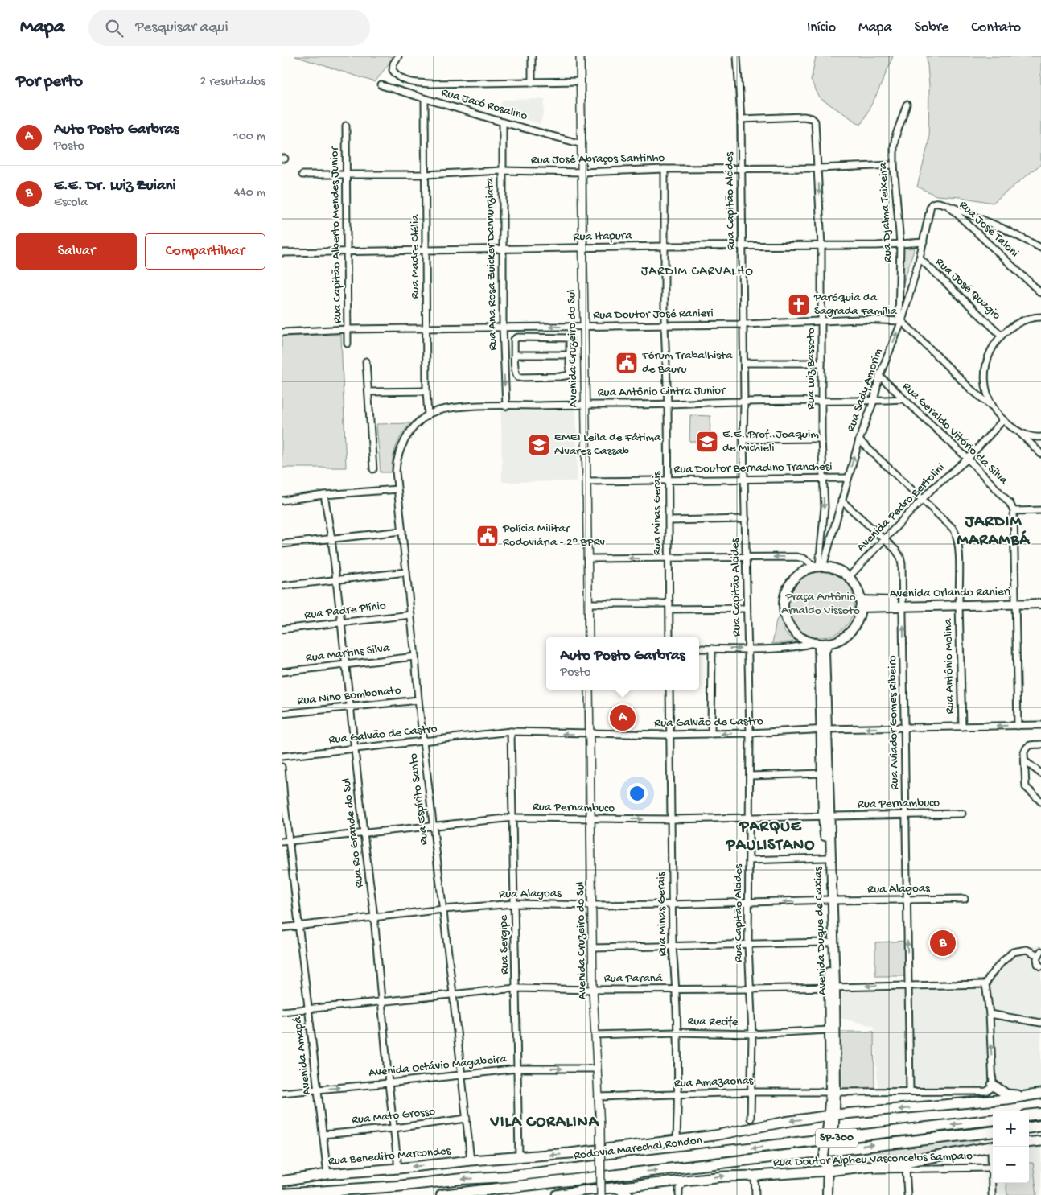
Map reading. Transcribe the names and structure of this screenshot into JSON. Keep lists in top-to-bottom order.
{
  "streets": {
    "highway": [
      "SP-300",
      "Rodovia Marechal Rondon",
      "Rua Benedito Marcondes",
      "Rua Doutor Alpheu Vasconcelos Sampaio"
    ],
    "main road": ["Avenida Orlando Ranieri", "Avenida Duque de Caxias"],
    "street": [
      "Rua Jacó Rosalino",
      "Rua José Abraços Santinho",
      "Rua Capitão Alcides",
      "Rua Djalma Teixeira",
      "Rua José Taloni",
      "Rua Capitão Alberto Mendes Junior",
      "Rua Itapura",
      "Rua Madre Clélia",
      "Rua Ana Rosa Zuicker Dannunziata",
      "Rua José Quagio",
      "Rua Doutor José Ranieri",
      "Avenida Cruzeiro do Sul",
      "Rua Luiz Bassoto",
      "Rua Sady Amorim",
      "Rua Antônio Cintra Junior",
      "Rua Geraldo Vitório da Silva",
      "Rua Doutor Bernadino Tranchesi",
      "Avenida Pedro Bertolini",
      "Rua Minas Gerais",
      "Rua Padre Plínio",
      "Rua Martins Silva",
      "Rua Antônio Molina",
      "Rua Nino Bombonato",
      "Rua Galvão de Castro",
      "Rua Aviador Gomes Ribeiro",
      "Rua Espírito Santo",
      "Rua Pernambuco",
      "Rua Rio Grande do Sul",
      "Rua Alagoas",
      "Rua Sergipe",
      "Rua Paraná",
      "Rua Recife",
      "Avenida Amapá",
      "Avenida Octávio Magabeira",
      "Rua Amazaonas",
      "Rua Mato Grosso"
    ]
  },
  "crossings": [
    ["Rua Jacó Rosalino", "Rua Madre Clélia"],
    ["Rua Jacó Rosalino", "Rua Ana Rosa Zuicker Dannunziata"],
    ["Rua Jacó Rosalino", "Avenida Cruzeiro do Sul"],
    ["Rua José Abraços Santinho", "Rua Capitão Alcides"],
    ["Rua José Abraços Santinho", "Rua Djalma Teixeira"],
    ["Rua José Abraços Santinho", "Rua Capitão Alberto Mendes Junior"],
    ["Rua José Abraços Santinho", "Rua Madre Clélia"],
    ["Rua José Abraços Santinho", "Rua Ana Rosa Zuicker Dannunziata"],
    ["Rua José Abraços Santinho", "Avenida Cruzeiro do Sul"],
    ["Rua José Abraços Santinho", "Rua Luiz Bassoto"],
    ["Rua José Abraços Santinho", "Rua Minas Gerais"],
    ["Rua Capitão Alcides", "Rua Itapura"],
    ["Rua Capitão Alcides", "Rua Doutor José Ranieri"],
    ["Rua Capitão Alcides", "Rua Luiz Bassoto"],
    ["Rua Capitão Alcides", "Rua Antônio Cintra Junior"],
    ["Rua Capitão Alcides", "Rua Doutor Bernadino Tranchesi"],
    ["Rua Capitão Alcides", "Rua Galvão de Castro"],
    ["Rua Capitão Alcides", "Rua Pernambuco"],
    ["Rua Capitão Alcides", "Rua Alagoas"],
    ["Rua Capitão Alcides", "Rua Paraná"],
    ["Rua Capitão Alcides", "Rua Recife"],
    ["Rua Capitão Alcides", "Rua Amazaonas"],
    ["Rua Djalma Teixeira", "Rua Itapura"],
    ["Rua Djalma Teixeira", "Rua Doutor José Ranieri"],
    ["Rua Djalma Teixeira", "Rua Sady Amorim"],
    ["Rua José Taloni", "Rua Sady Amorim"],
    ["Rua Capitão Alberto Mendes Junior", "Rua Itapura"],
    ["Rua Capitão Alberto Mendes Junior", "Rua Doutor José Ranieri"],
    ["Rua Itapura", "Rua Madre Clélia"],
    ["Rua Itapura", "Rua Ana Rosa Zuicker Dannunziata"],
    ["Rua Itapura", "Avenida Cruzeiro do Sul"],
    ["Rua Itapura", "Rua Luiz Bassoto"],
    ["Rua Itapura", "Rua Sady Amorim"],
    ["Rua Itapura", "Rua Minas Gerais"],
    ["Rua Madre Clélia", "Rua Doutor José Ranieri"],
    ["Rua Madre Clélia", "Rua Antônio Cintra Junior"],
    ["Rua Madre Clélia", "Rua Espírito Santo"],
    ["Rua Ana Rosa Zuicker Dannunziata", "Rua Doutor José Ranieri"],
    ["Rua Ana Rosa Zuicker Dannunziata", "Rua Antônio Cintra Junior"],
    ["Rua José Quagio", "Rua Sady Amorim"],
    ["Rua Doutor José Ranieri", "Avenida Cruzeiro do Sul"],
    ["Rua Doutor José Ranieri", "Rua Luiz Bassoto"],
    ["Rua Doutor José Ranieri", "Rua Sady Amorim"],
    ["Rua Doutor José Ranieri", "Rua Minas Gerais"],
    ["Avenida Cruzeiro do Sul", "Rua Antônio Cintra Junior"],
    ["Avenida Cruzeiro do Sul", "Rua Doutor Bernadino Tranchesi"],
    ["Avenida Cruzeiro do Sul", "Rua Galvão de Castro"],
    ["Avenida Cruzeiro do Sul", "Rua Pernambuco"],
    ["Avenida Cruzeiro do Sul", "Rua Alagoas"],
    ["Avenida Cruzeiro do Sul", "Rua Paraná"],
    ["Avenida Cruzeiro do Sul", "Rua Recife"],
    ["Avenida Cruzeiro do Sul", "Avenida Octávio Magabeira"],
    ["Avenida Cruzeiro do Sul", "Rua Amazaonas"],
    ["Rua Luiz Bassoto", "Rua Sady Amorim"],
    ["Rua Luiz Bassoto", "Rua Antônio Cintra Junior"],
    ["Rua Luiz Bassoto", "Rua Doutor Bernadino Tranchesi"],
    ["Rua Luiz Bassoto", "Avenida Pedro Bertolini"],
    ["Rua Luiz Bassoto", "Avenida Orlando Ranieri"],
    ["Rua Luiz Bassoto", "Avenida Duque de Caxias"],
    ["Rua Sady Amorim", "Rua Antônio Cintra Junior"],
    ["Rua Sady Amorim", "Rua Geraldo Vitório da Silva"],
    ["Rua Sady Amorim", "Rua Doutor Bernadino Tranchesi"],
    ["Rua Sady Amorim", "Avenida Pedro Bertolini"],
    ["Rua Sady Amorim", "Avenida Orlando Ranieri"],
    ["Rua Sady Amorim", "Rua Antônio Molina"],
    ["Rua Sady Amorim", "Rua Aviador Gomes Ribeiro"],
    ["Rua Sady Amorim", "Avenida Duque de Caxias"],
    ["Rua Antônio Cintra Junior", "Rua Geraldo Vitório da Silva"],
    ["Rua Antônio Cintra Junior", "Rua Minas Gerais"],
    ["Rua Antônio Cintra Junior", "Rua Espírito Santo"],
    ["Rua Geraldo Vitório da Silva", "Avenida Pedro Bertolini"],
    ["Rua Doutor Bernadino Tranchesi", "Rua Minas Gerais"],
    ["Avenida Pedro Bertolini", "Avenida Orlando Ranieri"],
    ["Avenida Pedro Bertolini", "Rua Antônio Molina"],
    ["Avenida Pedro Bertolini", "Rua Aviador Gomes Ribeiro"],
    ["Avenida Pedro Bertolini", "Avenida Duque de Caxias"],
    ["Rua Minas Gerais", "Rua Galvão de Castro"],
    ["Rua Minas Gerais", "Rua Pernambuco"],
    ["Rua Minas Gerais", "Rua Alagoas"],
    ["Rua Minas Gerais", "Rua Paraná"],
    ["Rua Minas Gerais", "Rua Recife"],
    ["Rua Minas Gerais", "Rua Amazaonas"],
    ["Rua Minas Gerais", "Rua Benedito Marcondes"],
    ["Avenida Orlando Ranieri", "Rua Antônio Molina"],
    ["Avenida Orlando Ranieri", "Rua Aviador Gomes Ribeiro"],
    ["Avenida Orlando Ranieri", "Avenida Duque de Caxias"],
    ["Rua Padre Plínio", "Rua Espírito Santo"],
    ["Rua Padre Plínio", "Rua Rio Grande do Sul"],
    ["Rua Martins Silva", "Rua Espírito Santo"],
    ["Rua Martins Silva", "Rua Rio Grande do Sul"],
    ["Rua Antônio Molina", "Rua Galvão de Castro"],
    ["Rua Nino Bombonato", "Rua Espírito Santo"],
    ["Rua Nino Bombonato", "Rua Rio Grande do Sul"],
    ["Rua Galvão de Castro", "Rua Aviador Gomes Ribeiro"],
    ["Rua Galvão de Castro", "Rua Espírito Santo"],
    ["Rua Galvão de Castro", "Rua Rio Grande do Sul"],
    ["Rua Galvão de Castro", "Avenida Duque de Caxias"],
    ["Rua Galvão de Castro", "Rua Sergipe"],
    ["Rua Aviador Gomes Ribeiro", "Rua Pernambuco"],
    ["Rua Aviador Gomes Ribeiro", "Rua Alagoas"],
    ["Rua Aviador Gomes Ribeiro", "Rua Paraná"],
    ["Rua Aviador Gomes Ribeiro", "Rua Amazaonas"],
    ["Rua Espírito Santo", "Rua Pernambuco"],
    ["Rua Espírito Santo", "Rua Alagoas"],
    ["Rua Espírito Santo", "Rua Paraná"],
    ["Rua Espírito Santo", "Avenida Octávio Magabeira"],
    ["Rua Espírito Santo", "Rua Mato Grosso"],
    ["Rua Espírito Santo", "Rua Benedito Marcondes"],
    ["Rua Pernambuco", "Rua Rio Grande do Sul"],
    ["Rua Pernambuco", "Avenida Duque de Caxias"],
    ["Rua Pernambuco", "Rua Sergipe"],
    ["Rua Pernambuco", "Avenida Amapá"],
    ["Rua Rio Grande do Sul", "Rua Alagoas"],
    ["Rua Rio Grande do Sul", "Rua Paraná"],
    ["Rua Rio Grande do Sul", "Avenida Octávio Magabeira"],
    ["Rua Rio Grande do Sul", "Rua Mato Grosso"],
    ["Rua Rio Grande do Sul", "Rua Benedito Marcondes"],
    ["Rua Alagoas", "Avenida Duque de Caxias"],
    ["Rua Alagoas", "Rua Sergipe"],
    ["Rua Alagoas", "Avenida Amapá"],
    ["Avenida Duque de Caxias", "Rua Paraná"],
    ["Avenida Duque de Caxias", "Rua Recife"],
    ["Avenida Duque de Caxias", "Rua Amazaonas"],
    ["Avenida Duque de Caxias", "Rua Benedito Marcondes"],
    ["Avenida Duque de Caxias", "Rua Doutor Alpheu Vasconcelos Sampaio"],
    ["Rua Sergipe", "Rua Paraná"],
    ["Rua Sergipe", "Avenida Octávio Magabeira"],
    ["Rua Sergipe", "Rua Benedito Marcondes"],
    ["Rua Paraná", "Avenida Amapá"],
    ["Avenida Amapá", "Avenida Octávio Magabeira"],
    ["Avenida Amapá", "Rua Mato Grosso"],
    ["Avenida Amapá", "Rua Benedito Marcondes"]
  ],
  "one_way": ["Avenida Octávio Magabeira"],
  "districts": [
    "JARDIM CARVALHO",
    "JARDIM MARAMBÁ",
    "PARQUE PAULISTANO",
    "VILA CORALINA"
  ],
  "parks": ["Praça Antônio Arnaldo Vissoto"],
  "places": {
    "church": ["Paróquia da Sagrada Família"],
    "public building": ["Fórum Trabalhista de Bauru", "Polícia Militar Rodoviária - 2º BPRv"],
    "school or university": ["E.E. Prof. Joaquim de Michieli", "EMEI Leila de Fátima Alvares Cassab"]
  },
  "page": {
    "header": "Mapa",
    "search": "Pesquisar aqui",
    "nav": [
      "Início",
      "Mapa",
      "Sobre",
      "Contato"
    ],
    "heading": ["Por perto", "2 resultados"],
    "list": [
      {
        "mark": "A",
        "name": "Auto Posto Garbras",
        "note": "Posto",
        "value": "100 m"
      },
      {
        "mark": "B",
        "name": "E.E. Dr. Luiz Zuiani",
        "note": "Escola",
        "value": "440 m"
      }
    ],
    "buttons": ["Salvar", "Compartilhar"],
    "popup": ["Auto Posto Garbras", "Posto"],
    "pins": ["A", "B"],
    "map_buttons": ["+", "−"]
  }
}
